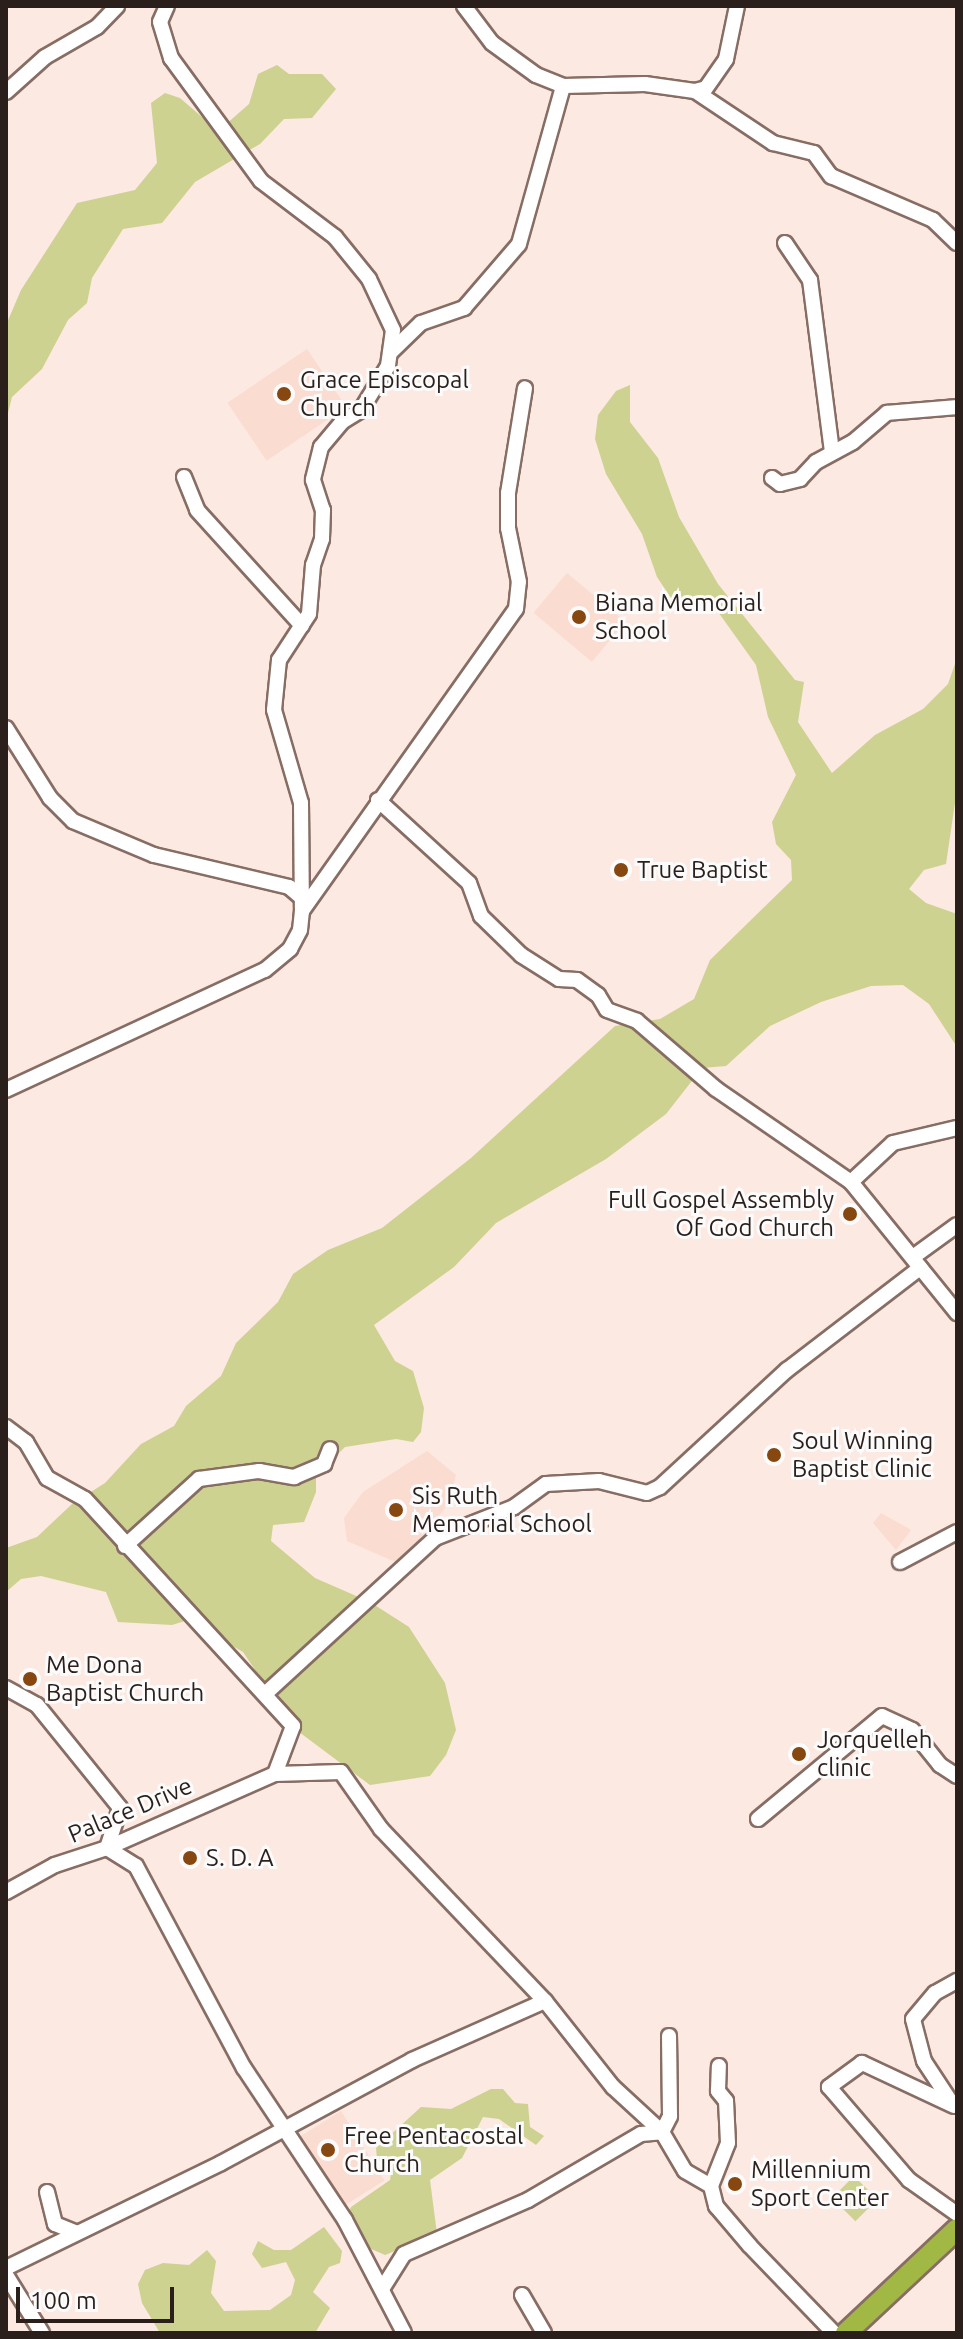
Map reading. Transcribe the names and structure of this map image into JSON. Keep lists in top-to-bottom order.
{
  "streets": {
    "street": ["Palace Drive"]
  },
  "places": [
    "Grace Episcopal Church",
    "Biana Memorial School",
    "True Baptist",
    "Full Gospel Assembly Of God Church",
    "Soul Winning Baptist Clinic",
    "Sis Ruth Memorial School",
    "Me Dona Baptist Church",
    "Jorquelleh clinic",
    "S. D. A",
    "Free Pentacostal Church",
    "Millennium Sport Center"
  ],
  "scale_bar": "100 m"
}
